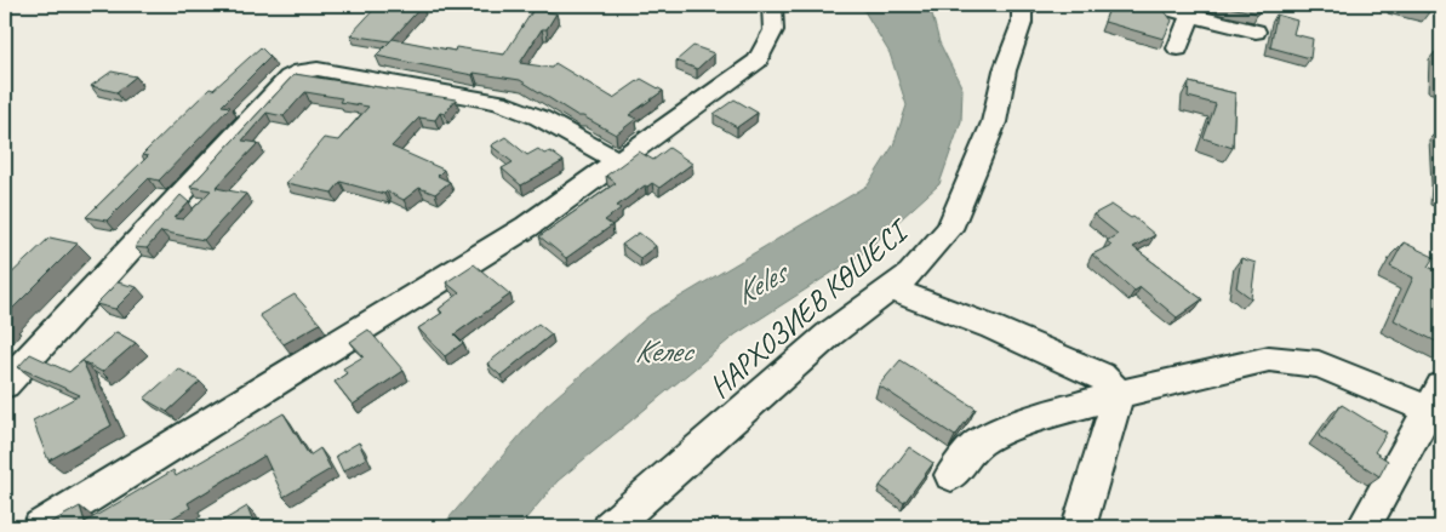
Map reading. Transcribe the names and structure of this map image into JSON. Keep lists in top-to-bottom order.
{
  "streets": {
    "street": ["НАРХОЗИЕВ КӨШЕСІ"]
  },
  "water": ["Keles", "Келес"]
}
